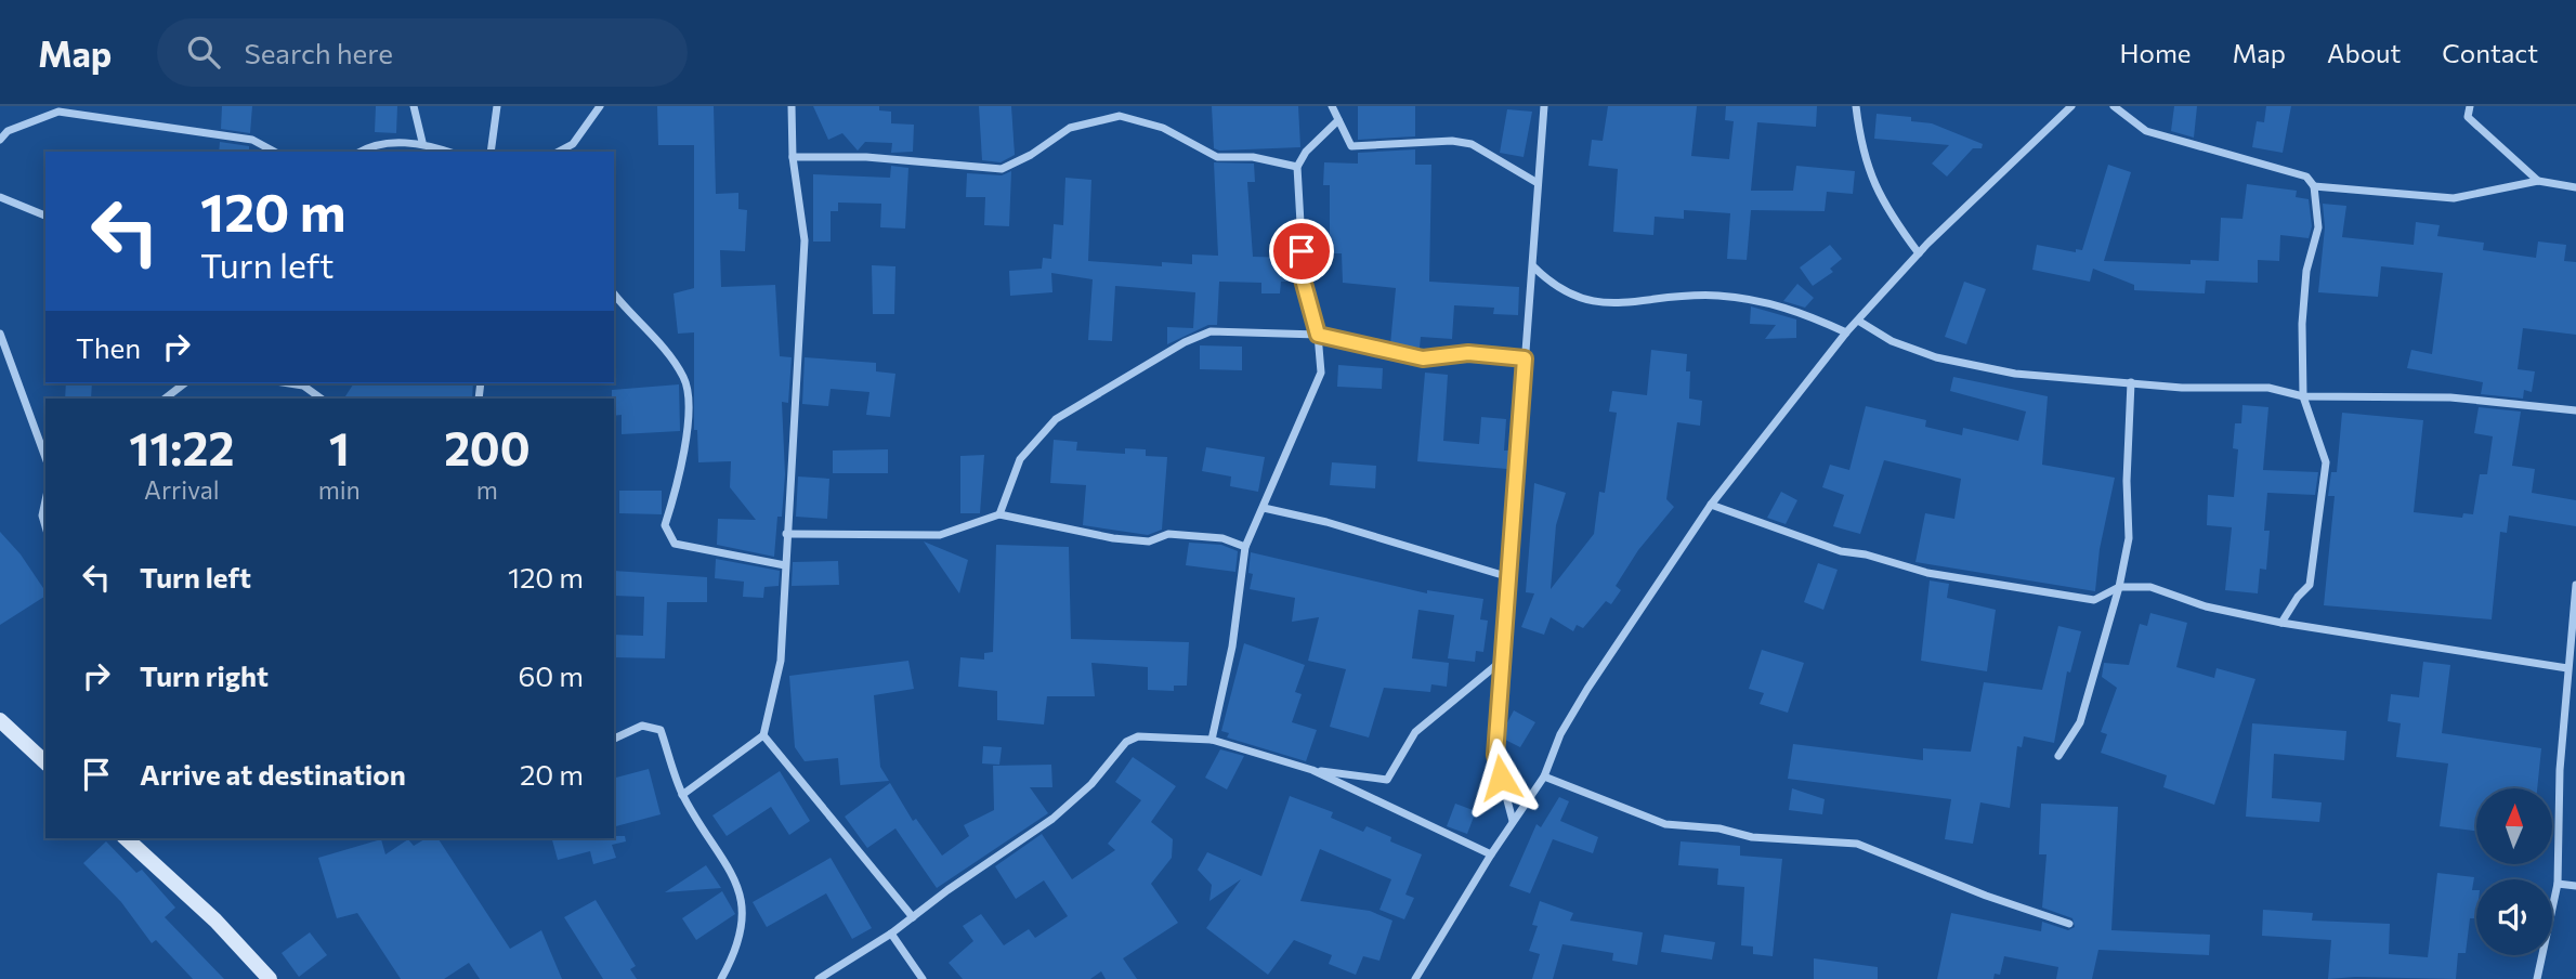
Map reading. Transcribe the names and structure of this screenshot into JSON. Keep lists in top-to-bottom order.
{
  "north": "top",
  "page": {
    "header": "Map",
    "search": "Search here",
    "nav": [
      "Home",
      "Map",
      "About",
      "Contact"
    ],
    "turn": ["120 m", "Turn left"],
    "then": "Then",
    "eta": [
      "11:22",
      "Arrival",
      "1",
      "min",
      "200",
      "m"
    ],
    "list": [
      {
        "name": "Turn left",
        "value": "120 m"
      },
      {
        "name": "Turn right",
        "value": "60 m"
      },
      {
        "name": "Arrive at destination",
        "value": "20 m"
      }
    ]
  }
}
